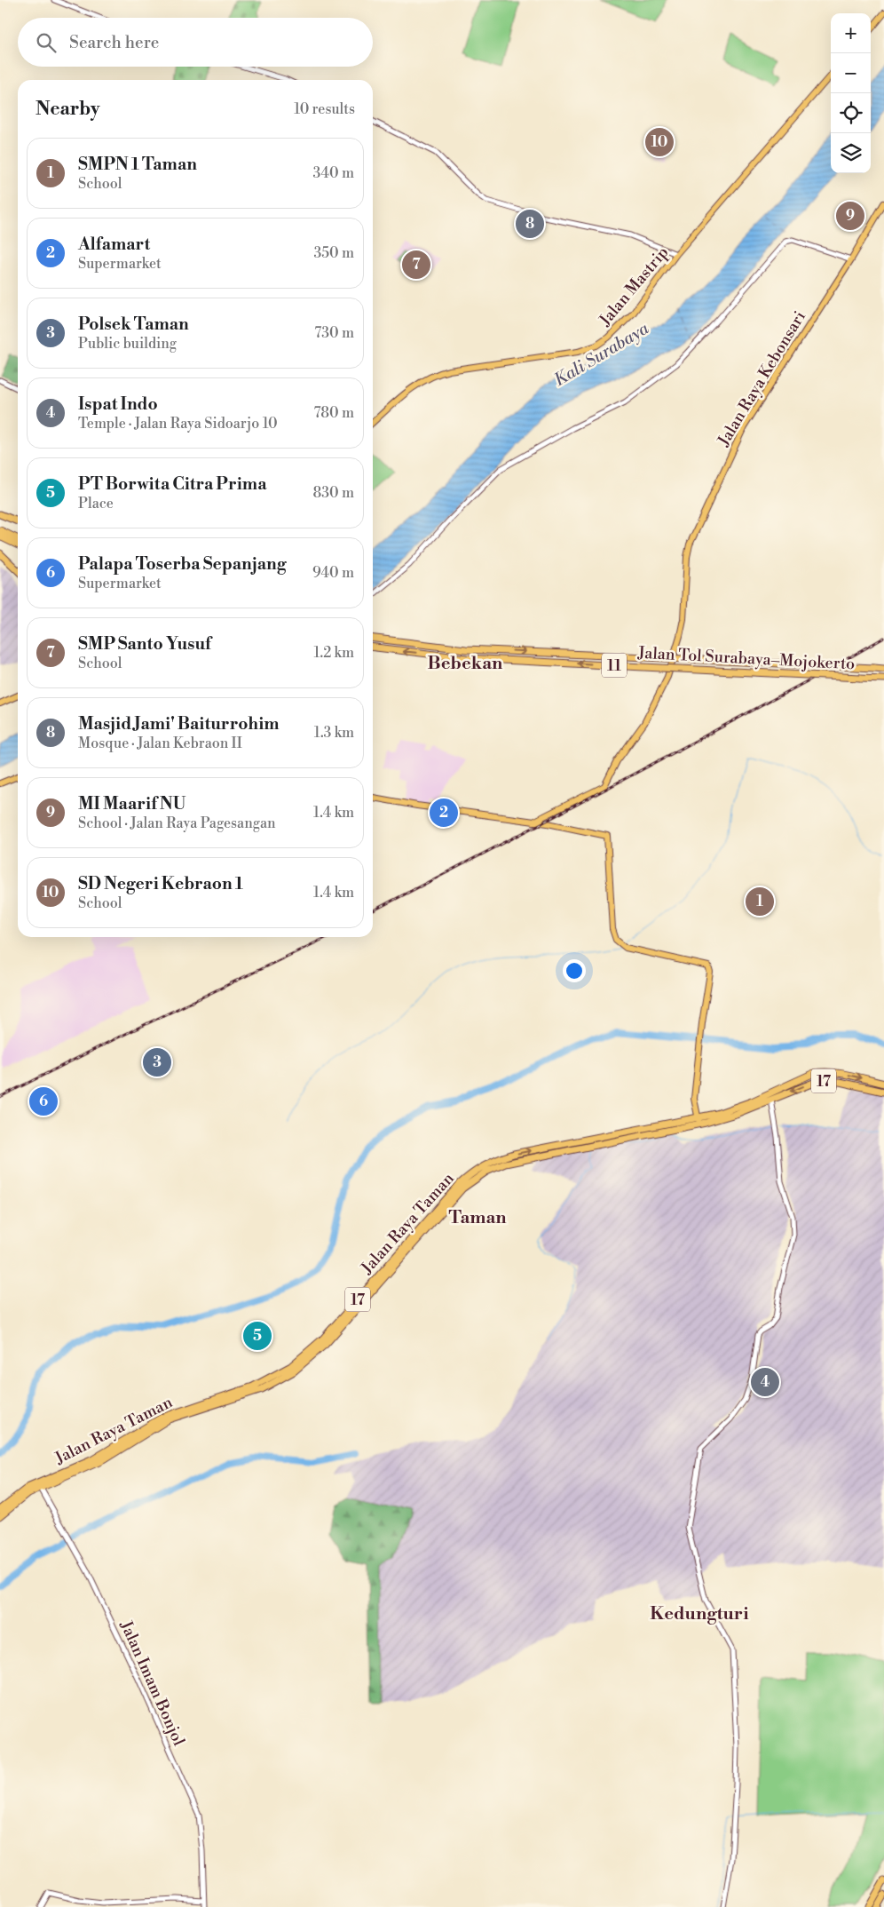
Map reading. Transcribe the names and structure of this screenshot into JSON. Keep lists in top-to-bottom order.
{
  "streets": {
    "highway": [
      "Jalan Tol Surabaya–Mojokerto",
      "11",
      "17",
      "Jalan Raya Taman"
    ],
    "main road": ["Jalan Mastrip", "Jalan Raya Kebonsari"],
    "street": ["Jalan Imam Bonjol"]
  },
  "crossings": [
    ["Jalan Tol Surabaya–Mojokerto", "11"],
    ["Jalan Raya Taman", "Jalan Imam Bonjol"]
  ],
  "districts": ["Bebekan", "Taman", "Kedungturi"],
  "water": ["Kali Surabaya"],
  "page": {
    "map_buttons": ["+", "−"],
    "search": "Search here",
    "heading": ["Nearby", "10 results"],
    "pins": [
      "10",
      "9",
      "8",
      "7",
      "2",
      "1",
      "3",
      "6",
      "5",
      "4"
    ],
    "list": [
      {
        "mark": "1",
        "name": "SMPN 1 Taman",
        "note": "School",
        "value": "340 m"
      },
      {
        "mark": "2",
        "name": "Alfamart",
        "note": "Supermarket",
        "value": "350 m"
      },
      {
        "mark": "3",
        "name": "Polsek Taman",
        "note": "Public building",
        "value": "730 m"
      },
      {
        "mark": "4",
        "name": "Ispat Indo",
        "note": "Temple · Jalan Raya Sidoarjo 10",
        "value": "780 m"
      },
      {
        "mark": "5",
        "name": "PT Borwita Citra Prima",
        "note": "Place",
        "value": "830 m"
      },
      {
        "mark": "6",
        "name": "Palapa Toserba Sepanjang",
        "note": "Supermarket",
        "value": "940 m"
      },
      {
        "mark": "7",
        "name": "SMP Santo Yusuf",
        "note": "School",
        "value": "1.2 km"
      },
      {
        "mark": "8",
        "name": "Masjid Jami' Baiturrohim",
        "note": "Mosque · Jalan Kebraon II",
        "value": "1.3 km"
      },
      {
        "mark": "9",
        "name": "MI Maarif NU",
        "note": "School · Jalan Raya Pagesangan",
        "value": "1.4 km"
      },
      {
        "mark": "10",
        "name": "SD Negeri Kebraon 1",
        "note": "School",
        "value": "1.4 km"
      }
    ]
  }
}
